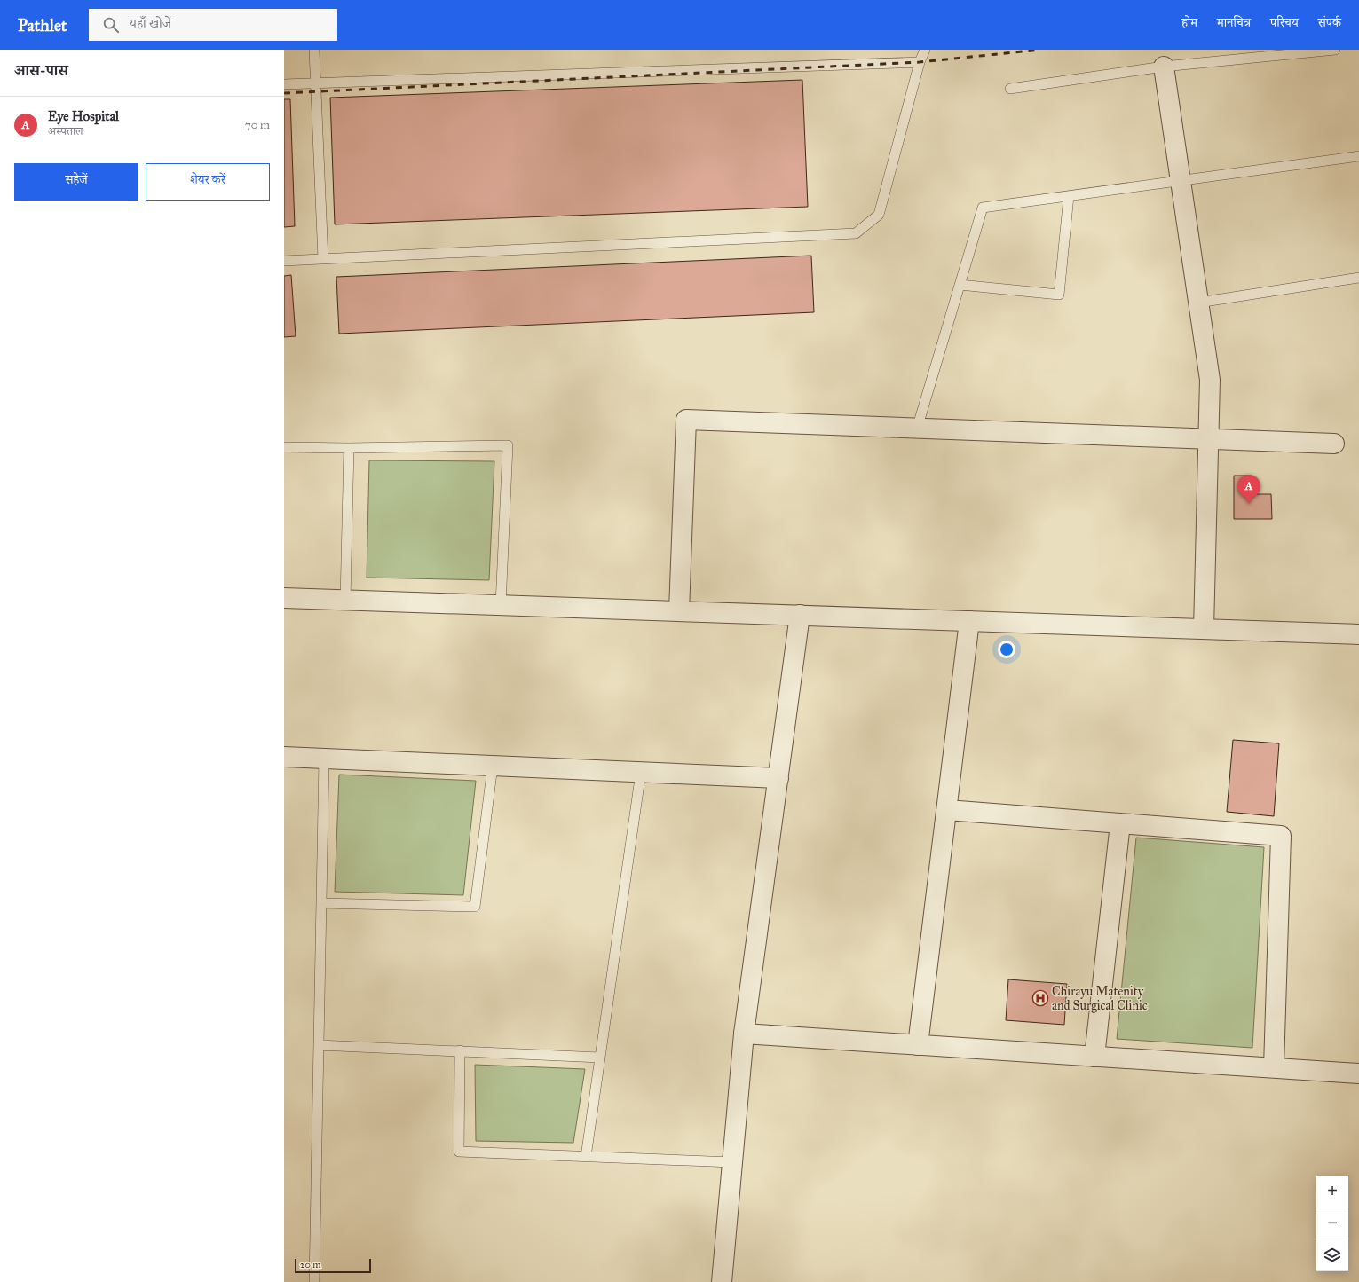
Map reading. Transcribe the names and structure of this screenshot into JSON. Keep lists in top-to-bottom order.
{
  "places": {
    "hospital": ["Chirayu Matenity and Surgical Clinic"]
  },
  "scale_bar": "20 m",
  "page": {
    "header": "Pathlet",
    "search": "यहाँ खोजें",
    "nav": [
      "होम",
      "मानचित्र",
      "परिचय",
      "संपर्क"
    ],
    "heading": "आस-पास",
    "list": [
      {
        "mark": "A",
        "name": "Eye Hospital",
        "note": "अस्पताल",
        "value": "70 m"
      }
    ],
    "buttons": ["सहेजें", "शेयर करें"],
    "pins": "A",
    "map_buttons": ["+", "−"],
    "scale": "20 m"
  }
}
